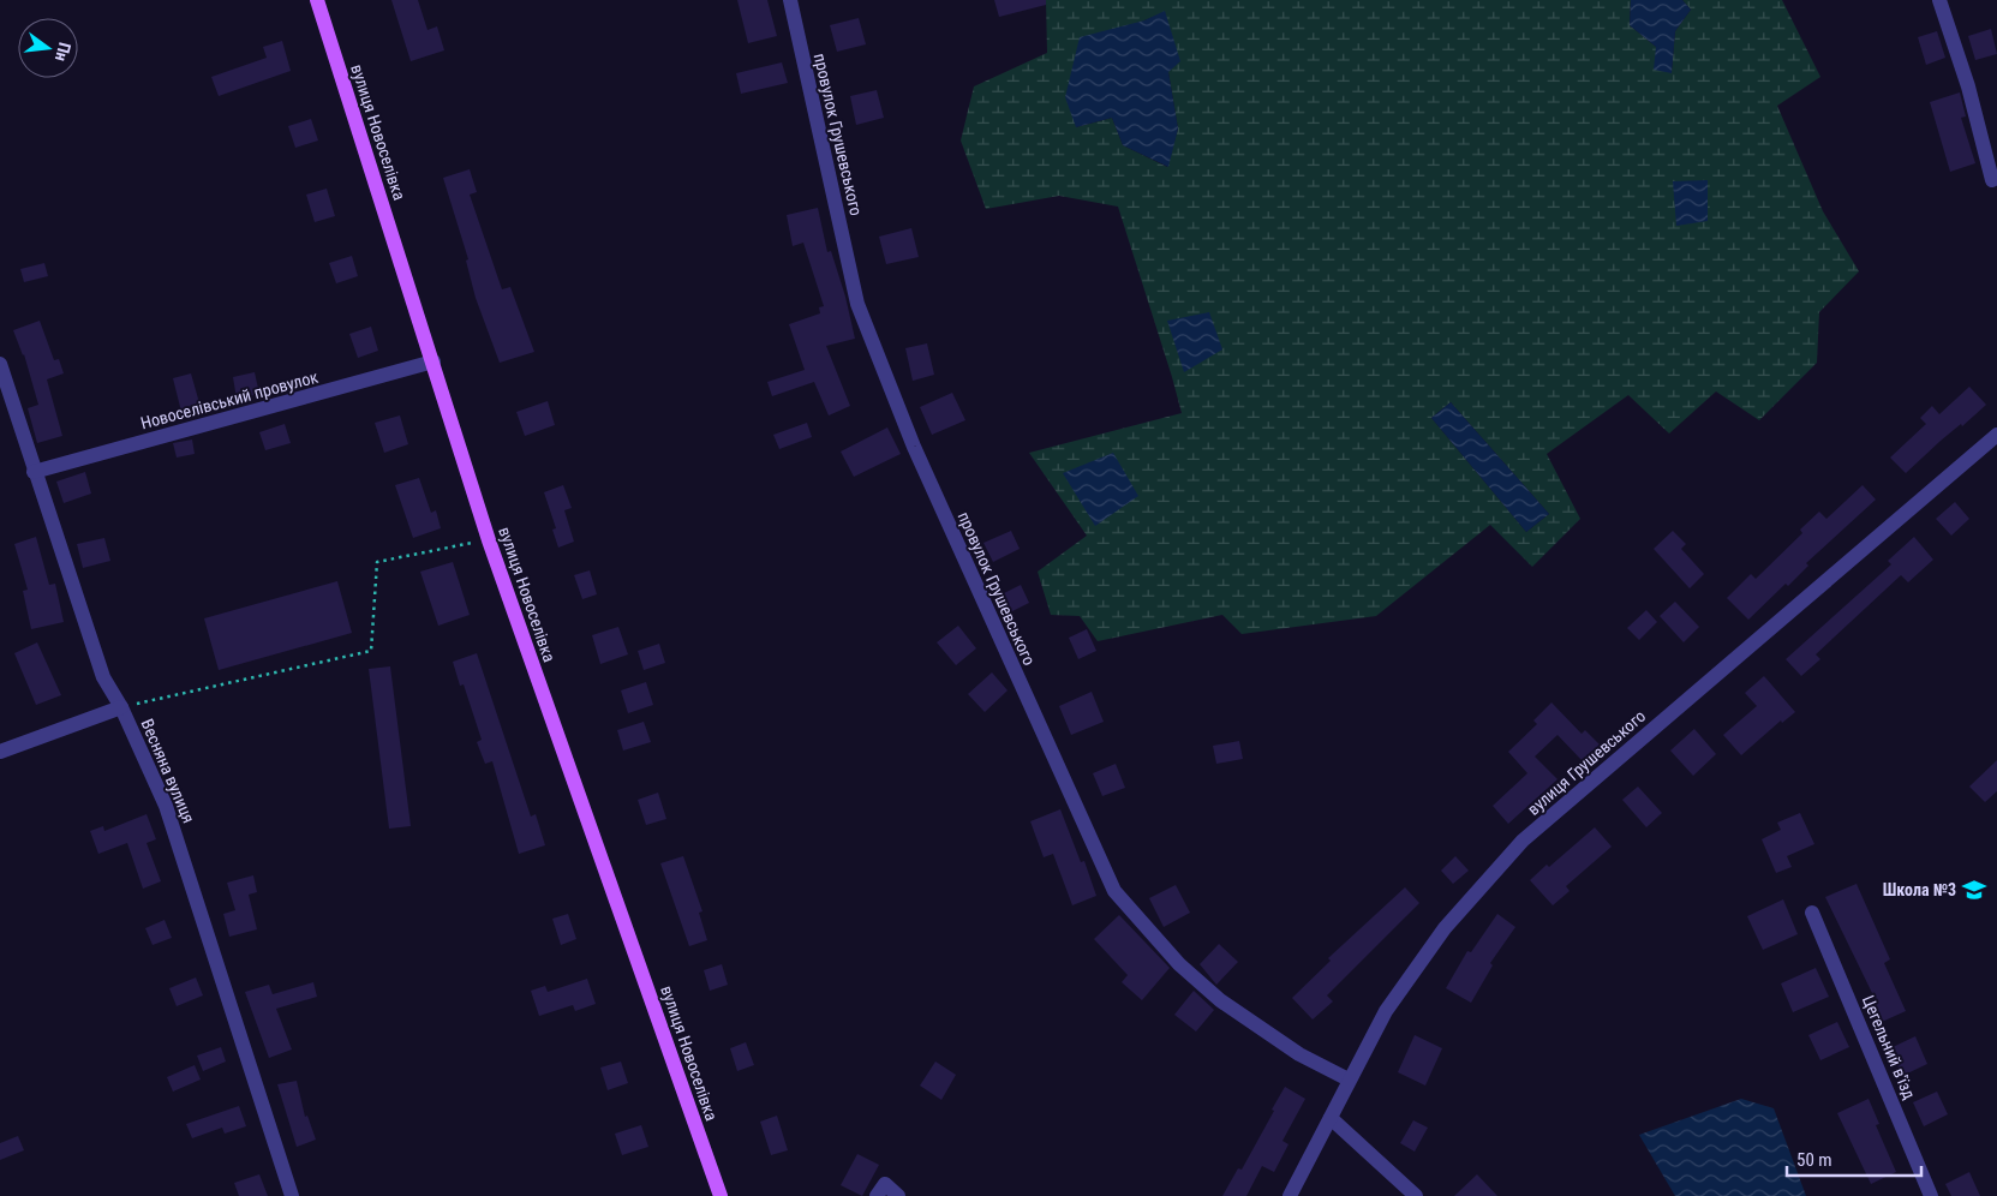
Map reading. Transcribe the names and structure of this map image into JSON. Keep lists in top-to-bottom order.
{
  "streets": {
    "main road": ["вулиця Новоселівка"],
    "street": [
      "провулок Грушевського",
      "Новоселівський провулок",
      "вулиця Грушевського",
      "Весняна вулиця",
      "Цегельний в'їзд"
    ]
  },
  "crossings": [
    ["вулиця Новоселівка", "Новоселівський провулок"],
    ["провулок Грушевського", "вулиця Грушевського"],
    ["Новоселівський провулок", "Весняна вулиця"]
  ],
  "places": {
    "school or university": ["Школа №3"]
  },
  "scale_bar": "50 m",
  "north": "right"
}
